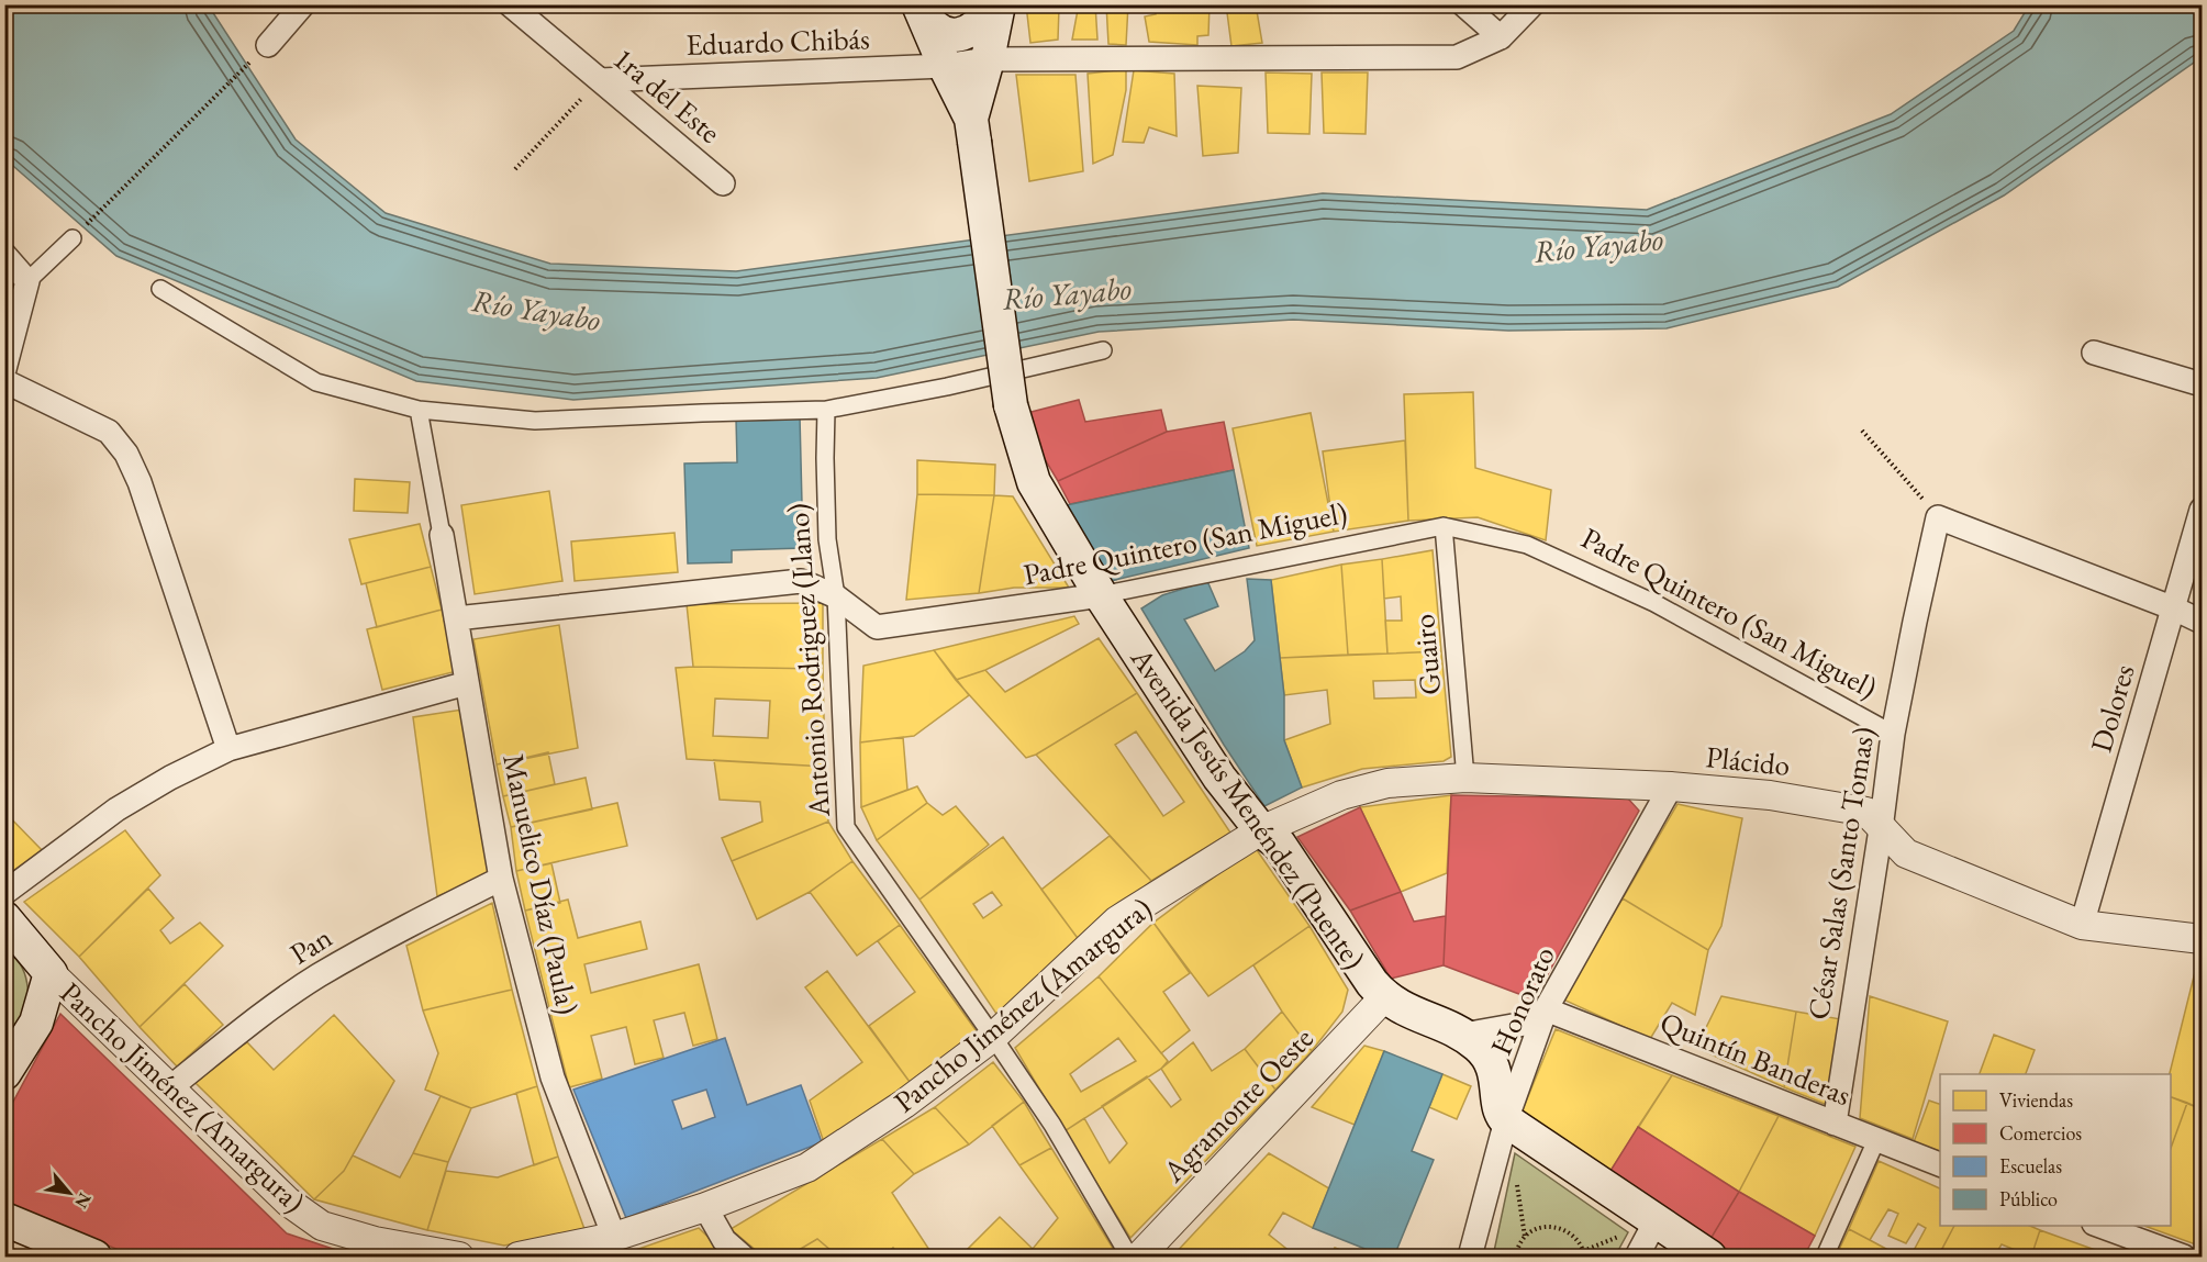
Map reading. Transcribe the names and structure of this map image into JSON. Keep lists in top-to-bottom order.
{
  "streets": {
    "main road": ["Avenida Jesús Menéndez (Puente)", "Pancho Jiménez (Amargura)"],
    "street": [
      "Eduardo Chibás",
      "1ra del Este",
      "Padre Quintero (San Miguel)",
      "Guairo",
      "Antonio Rodriguez (Llano)",
      "Dolores",
      "Plácido",
      "César Salas (Santo Tomas)",
      "Manuelico Díaz (Paula)",
      "Pan",
      "Honorato",
      "Quintín Banderas",
      "Agramonte Oeste"
    ]
  },
  "crossings": [
    ["Eduardo Chibás", "1ra del Este"],
    ["Padre Quintero (San Miguel)", "Guairo"],
    ["Padre Quintero (San Miguel)", "Antonio Rodriguez (Llano)"],
    ["Padre Quintero (San Miguel)", "Avenida Jesús Menéndez (Puente)"],
    ["Padre Quintero (San Miguel)", "César Salas (Santo Tomas)"],
    ["Padre Quintero (San Miguel)", "Manuelico Díaz (Paula)"],
    ["Guairo", "Plácido"],
    ["Antonio Rodriguez (Llano)", "Pancho Jiménez (Amargura)"],
    ["Dolores", "Plácido"],
    ["Plácido", "Avenida Jesús Menéndez (Puente)"],
    ["Plácido", "César Salas (Santo Tomas)"],
    ["Plácido", "Honorato"],
    ["Plácido", "Pancho Jiménez (Amargura)"],
    ["Avenida Jesús Menéndez (Puente)", "Pancho Jiménez (Amargura)"],
    ["Avenida Jesús Menéndez (Puente)", "Agramonte Oeste"],
    ["César Salas (Santo Tomas)", "Quintín Banderas"],
    ["Manuelico Díaz (Paula)", "Pan"],
    ["Manuelico Díaz (Paula)", "Pancho Jiménez (Amargura)"],
    ["Pan", "Pancho Jiménez (Amargura)"],
    ["Honorato", "Quintín Banderas"]
  ],
  "water": ["Río Yayabo"],
  "legend": [
    "Viviendas",
    "Comercios",
    "Escuelas",
    "Público"
  ],
  "north": "bottom right"
}
